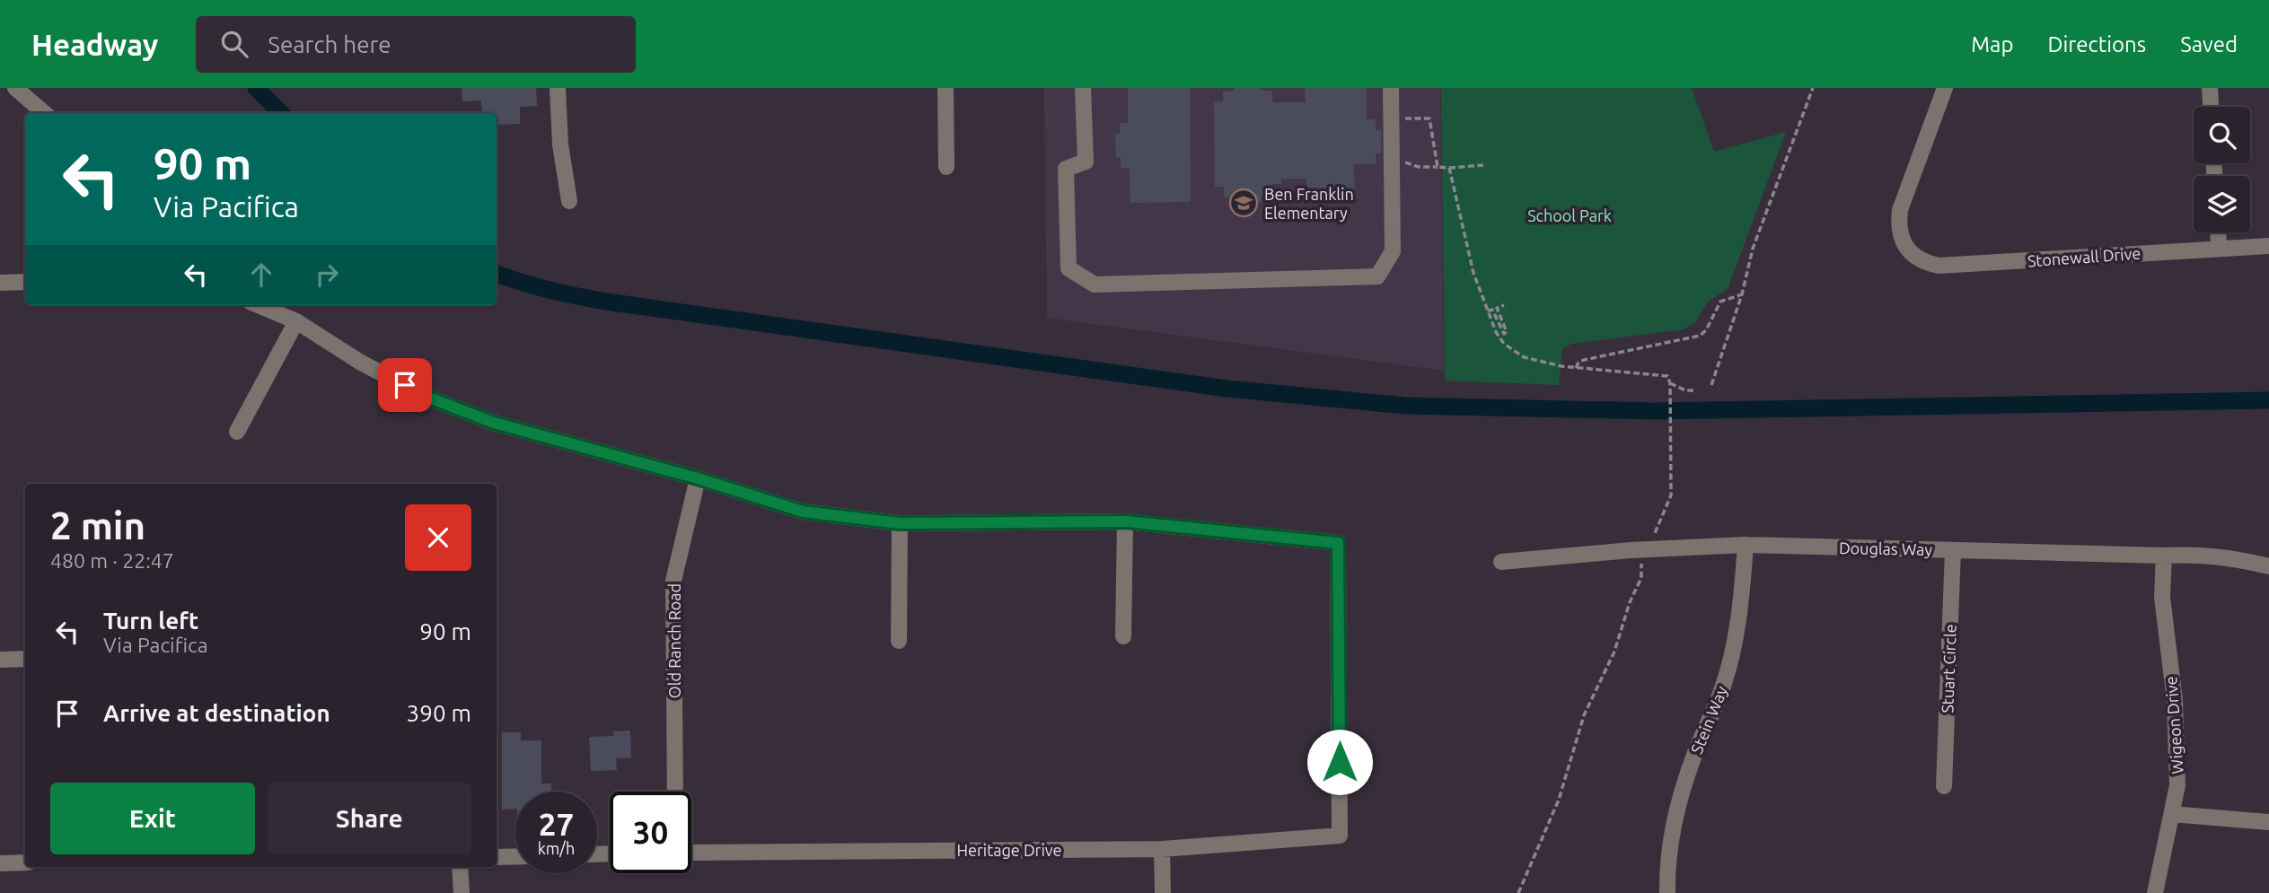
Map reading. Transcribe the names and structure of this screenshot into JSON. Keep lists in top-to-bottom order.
{
  "streets": {
    "street": [
      "Stonewall Drive",
      "Douglas Way",
      "Old Ranch Road",
      "Stuart Circle",
      "Stein Way",
      "Wigeon Drive",
      "Heritage Drive"
    ]
  },
  "crossings": [
    ["Douglas Way", "Stuart Circle"],
    ["Douglas Way", "Stein Way"],
    ["Douglas Way", "Wigeon Drive"]
  ],
  "parks": ["School Park"],
  "places": {
    "school or university": ["Ben Franklin Elementary"]
  },
  "page": {
    "header": "Headway",
    "search": "Search here",
    "nav": ["Map", "Directions", "Saved"],
    "turn": ["90 m", "Via Pacifica"],
    "heading": ["2 min", "480 m · 22:47"],
    "list": [
      {
        "name": "Turn left",
        "note": "Via Pacifica",
        "value": "90 m"
      },
      {
        "name": "Arrive at destination",
        "value": "390 m"
      }
    ],
    "buttons": ["Exit", "Share"],
    "speed": "27 km/h",
    "limit": "30"
  }
}
